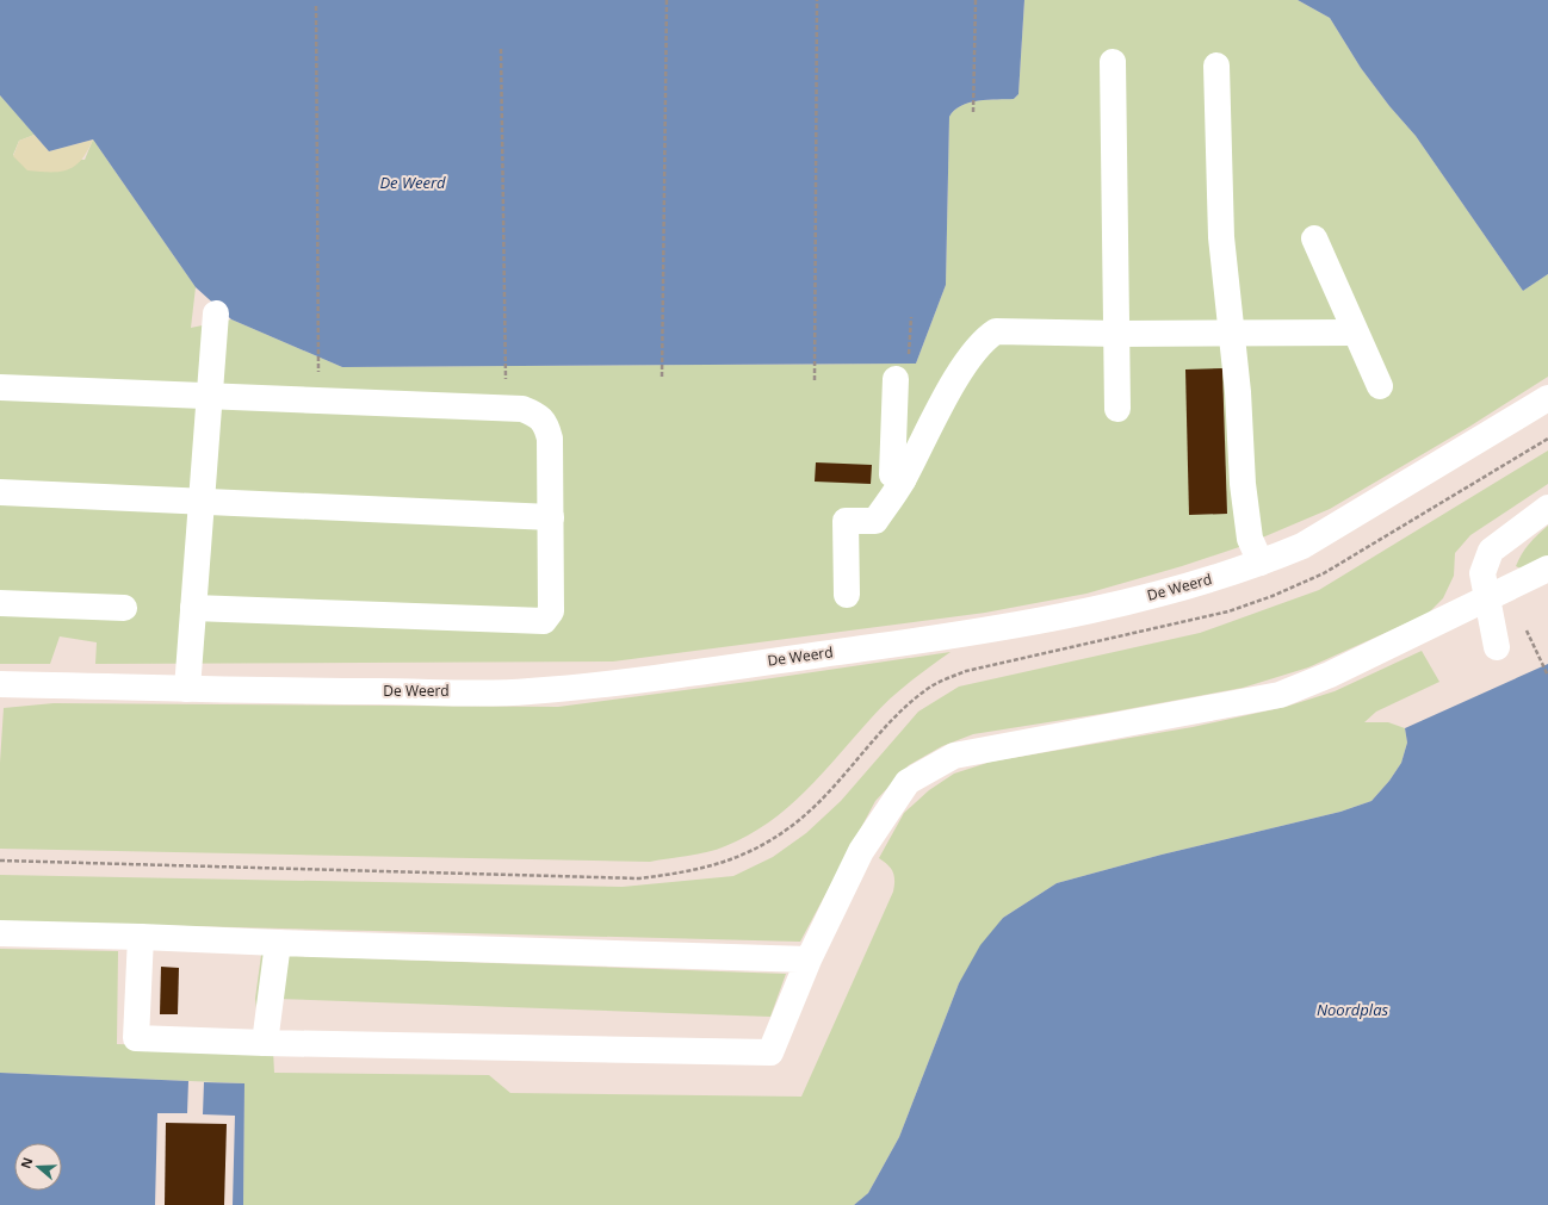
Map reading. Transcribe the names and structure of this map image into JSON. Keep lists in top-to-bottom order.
{
  "streets": {
    "street": ["De Weerd"]
  },
  "water": ["De Weerd", "Noordplas"],
  "north": "left"
}
